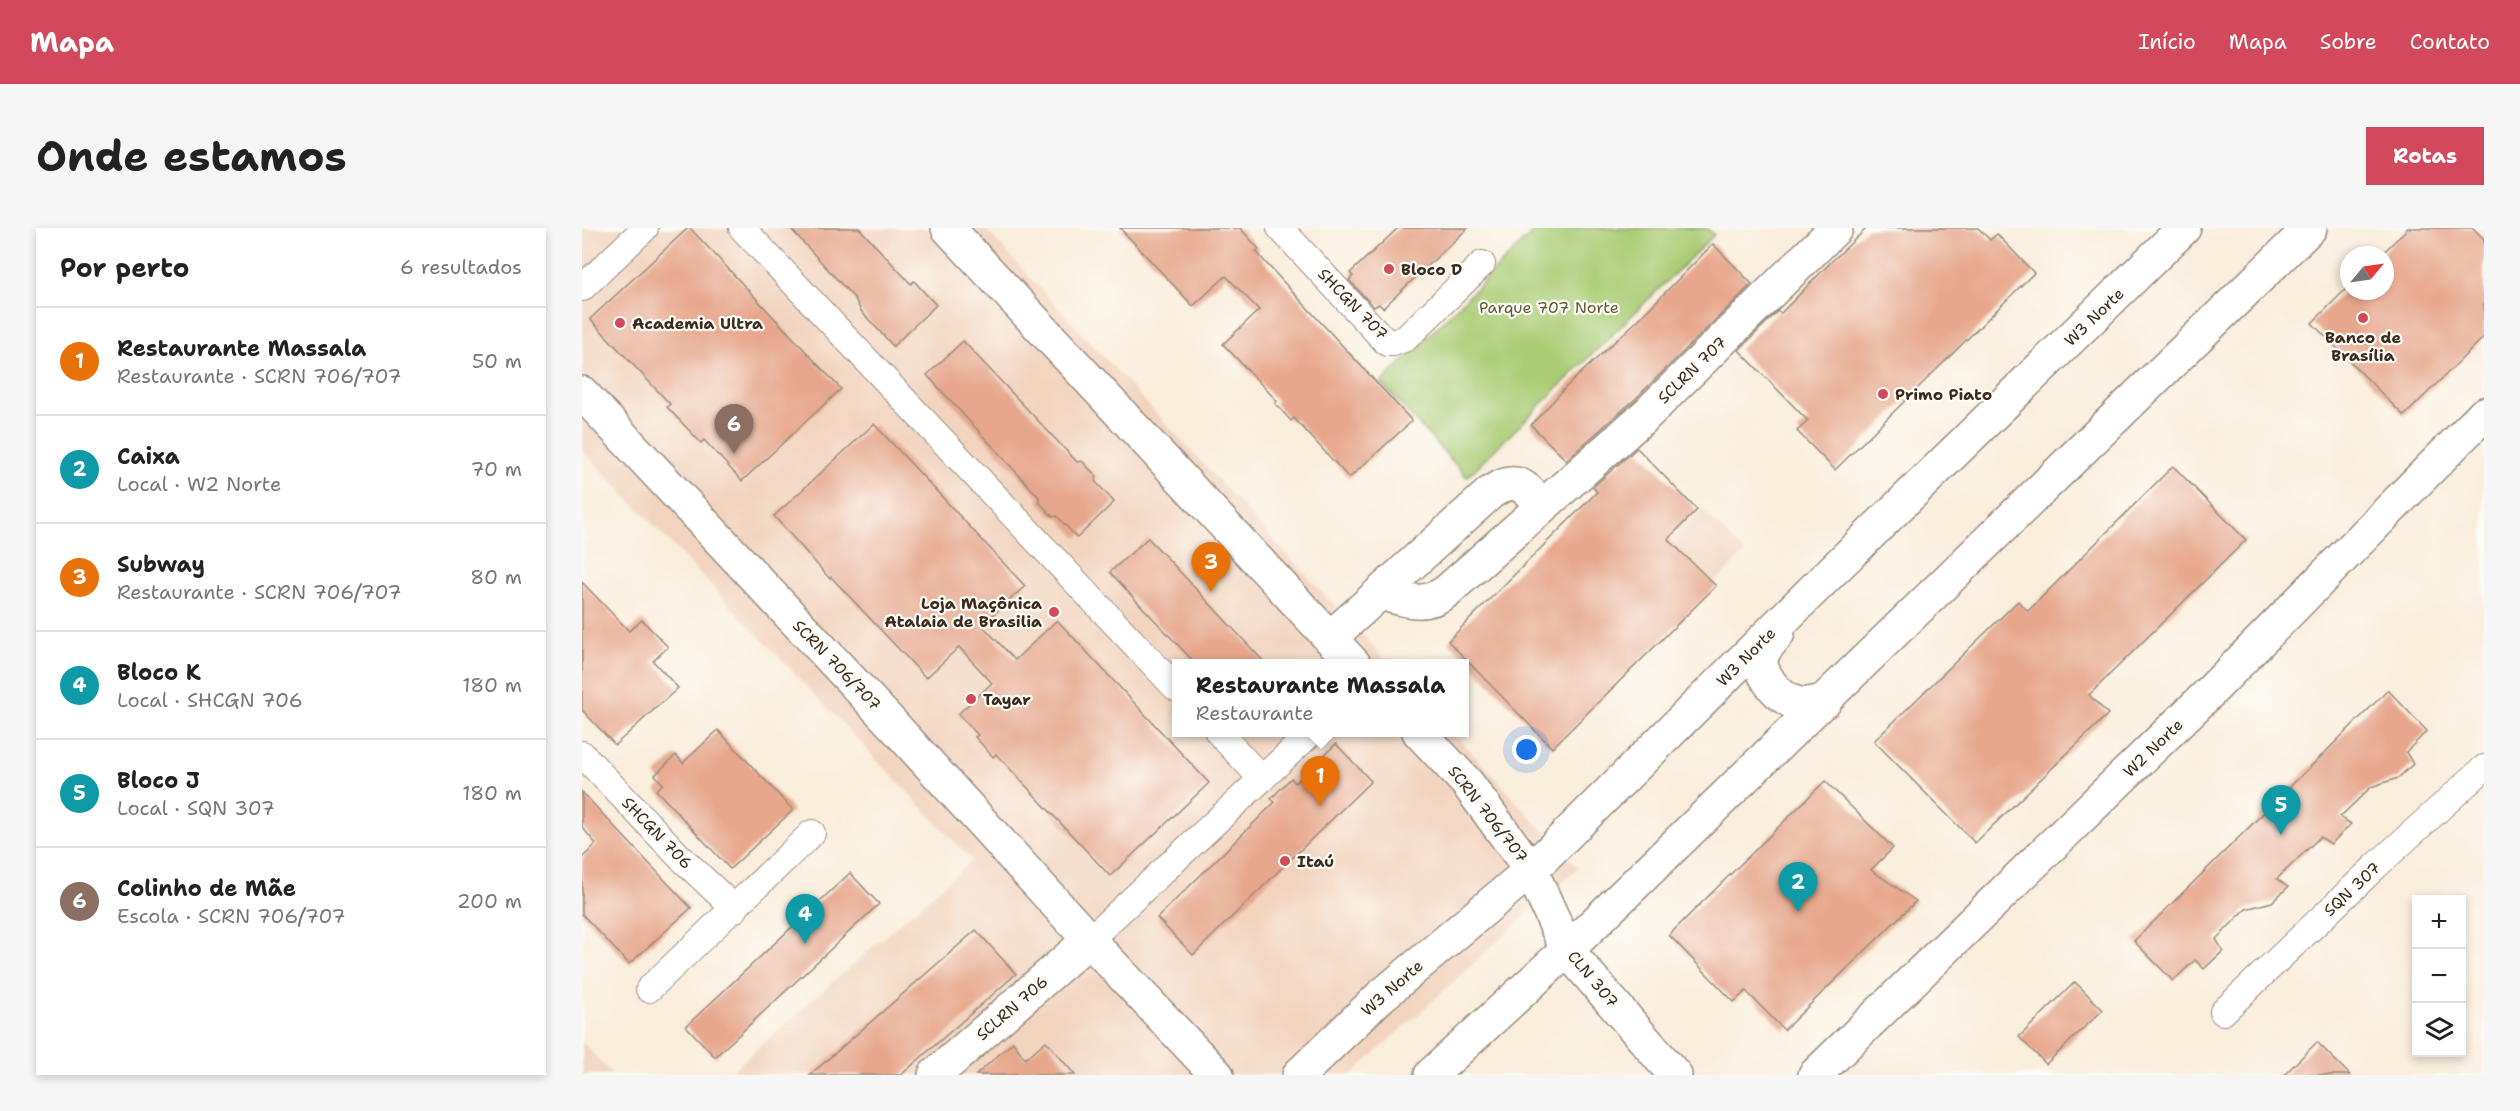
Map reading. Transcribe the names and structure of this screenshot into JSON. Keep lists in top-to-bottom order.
{
  "streets": {
    "main road": [
      "W3 Norte",
      "SCLRN 707",
      "SCRN 706/707",
      "W2 Norte",
      "CLN 307",
      "SCLRN 706"
    ],
    "street": ["SHCGN 707", "SHCGN 706", "SQN 307"]
  },
  "crossings": [
    ["W3 Norte", "SCRN 706/707"],
    ["W3 Norte", "CLN 307"],
    ["SCRN 706/707", "CLN 307"],
    ["SCRN 706/707", "SCLRN 706"]
  ],
  "parks": ["Parque 707 Norte"],
  "places": [
    "Bloco D",
    "Banco de Brasília",
    "Academia Ultra",
    "Primo Piato",
    "Loja Maçônica Atalaia de Brasilia",
    "Tayar",
    "Itaú"
  ],
  "north": "top right",
  "page": {
    "header": "Mapa",
    "nav": [
      "Início",
      "Mapa",
      "Sobre",
      "Contato"
    ],
    "buttons": "Rotas",
    "title": "Onde estamos",
    "heading": ["Por perto", "6 resultados"],
    "list": [
      {
        "mark": "1",
        "name": "Restaurante Massala",
        "note": "Restaurante · SCRN 706/707",
        "value": "50 m"
      },
      {
        "mark": "2",
        "name": "Caixa",
        "note": "Local · W2 Norte",
        "value": "70 m"
      },
      {
        "mark": "3",
        "name": "Subway",
        "note": "Restaurante · SCRN 706/707",
        "value": "80 m"
      },
      {
        "mark": "4",
        "name": "Bloco K",
        "note": "Local · SHCGN 706",
        "value": "180 m"
      },
      {
        "mark": "5",
        "name": "Bloco J",
        "note": "Local · SQN 307",
        "value": "180 m"
      },
      {
        "mark": "6",
        "name": "Colinho de Mãe",
        "note": "Escola · SCRN 706/707",
        "value": "200 m"
      }
    ],
    "pins": [
      "6",
      "3",
      "1",
      "5",
      "2",
      "4"
    ],
    "popup": ["Restaurante Massala", "Restaurante"],
    "map_buttons": ["+", "−"]
  }
}
